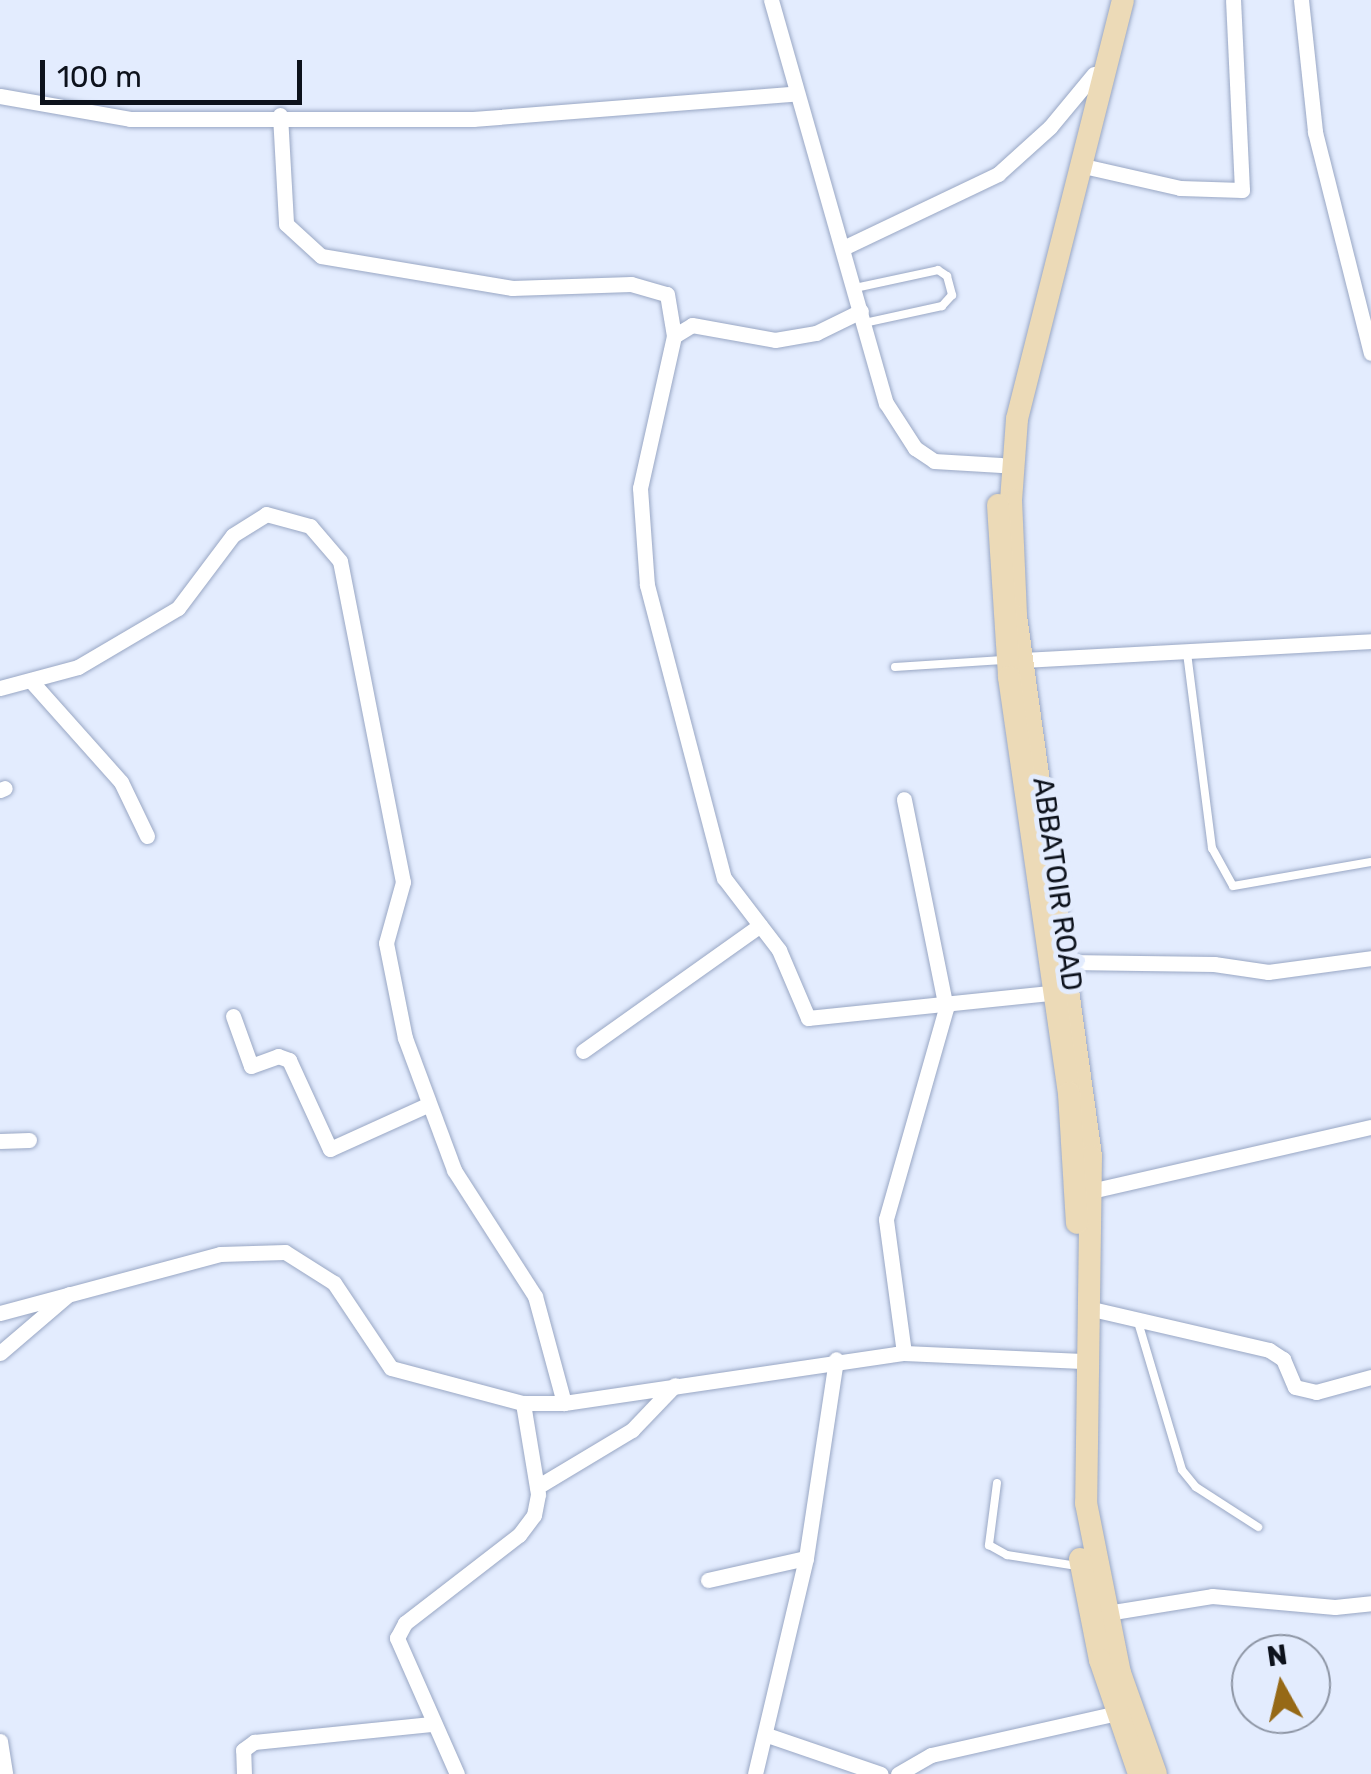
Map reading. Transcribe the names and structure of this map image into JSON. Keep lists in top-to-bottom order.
{
  "streets": {
    "street": ["ABBATOIR ROAD"]
  },
  "scale_bar": "100 m",
  "north": "top"
}
